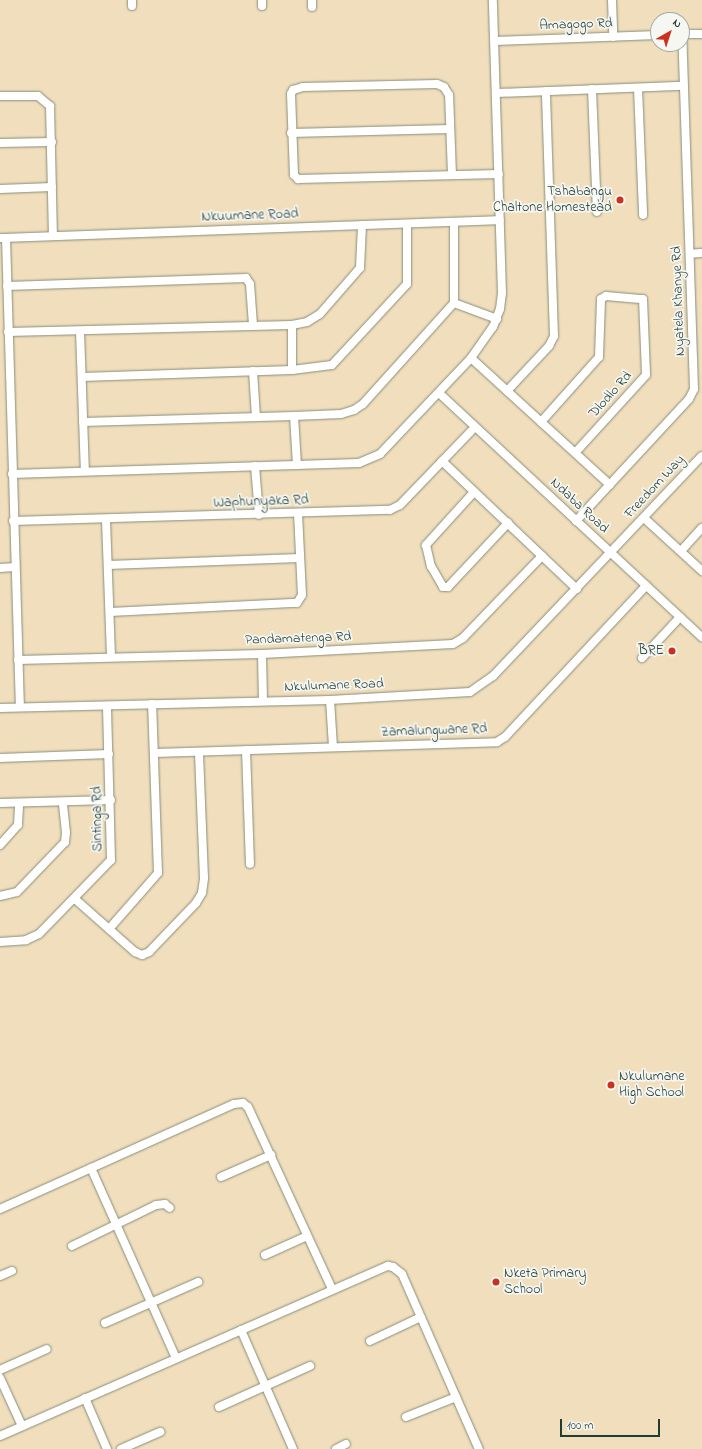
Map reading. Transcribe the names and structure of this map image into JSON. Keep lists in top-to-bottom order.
{
  "streets": {
    "street": [
      "Amagogo Rd",
      "Nkuumane Road",
      "Nyatela Khanye Rd",
      "Dlodlo Rd",
      "Freedom Way",
      "Waphunyaka Rd",
      "Ndaba Road",
      "Pandamatenga Rd",
      "Nkulumane Road",
      "Zamalungwane Rd",
      "Sintinga Rd"
    ]
  },
  "crossings": [
    ["Nyatela Khanye Rd", "Ndaba Road"],
    ["Freedom Way", "Ndaba Road"],
    ["Freedom Way", "Nkulumane Road"],
    ["Waphunyaka Rd", "Ndaba Road"],
    ["Ndaba Road", "Nkulumane Road"],
    ["Ndaba Road", "Zamalungwane Rd"],
    ["Nkulumane Road", "Sintinga Rd"]
  ],
  "places": [
    "Tshabangu Chaltone Homestead",
    "BRE",
    "Nkulumane High School",
    "Nketa Primary School"
  ],
  "scale_bar": "100 m",
  "north": "top right"
}
